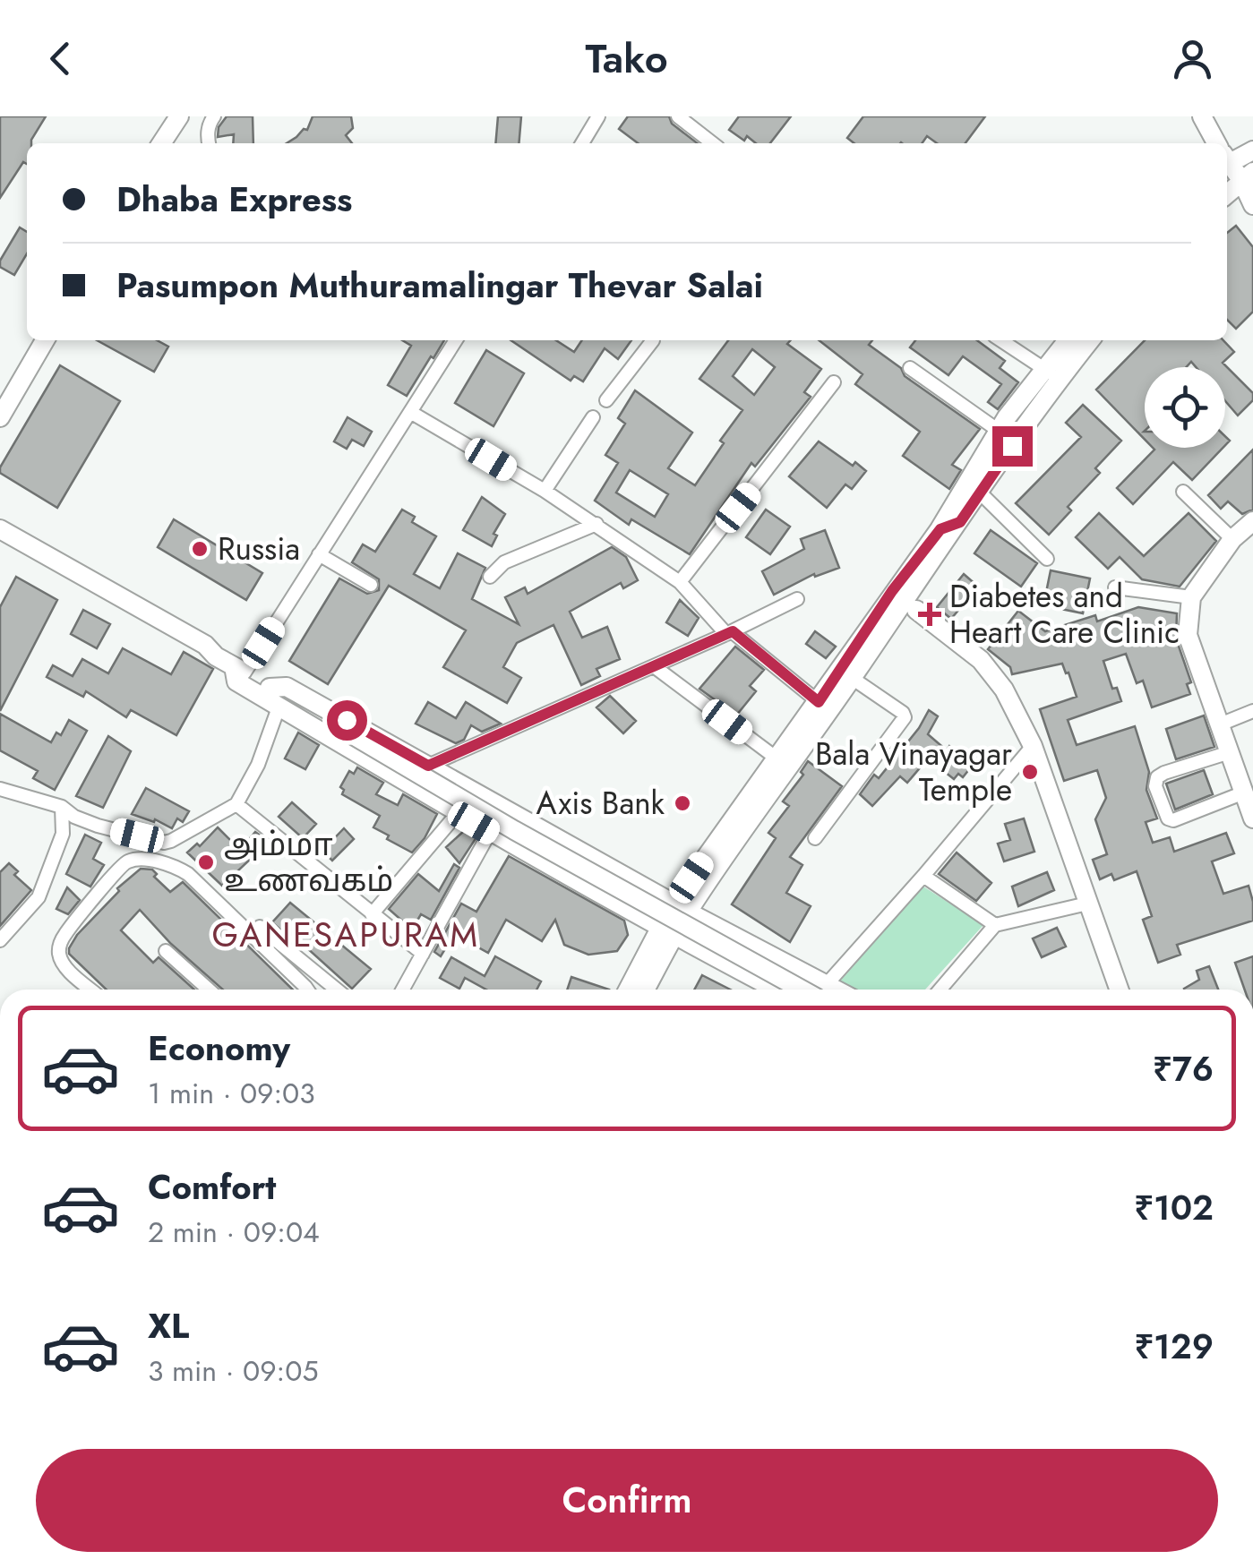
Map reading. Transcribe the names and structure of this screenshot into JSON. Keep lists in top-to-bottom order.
{
  "districts": ["GANESAPURAM"],
  "places": {
    "other": [
      "Russia",
      "Bala Vinayagar Temple",
      "Axis Bank",
      "அம்மா உணவகம்"
    ],
    "health": ["Diabetes and Heart Care Clinic"]
  },
  "page": {
    "header": "Tako",
    "banner": ["Dhaba Express", "Pasumpon Muthuramalingar Thevar Salai"],
    "list": [
      {
        "name": "Economy",
        "note": "1 min · 09:03",
        "value": "₹76"
      },
      {
        "name": "Comfort",
        "note": "2 min · 09:04",
        "value": "₹102"
      },
      {
        "name": "XL",
        "note": "3 min · 09:05",
        "value": "₹129"
      }
    ],
    "buttons": "Confirm"
  }
}
